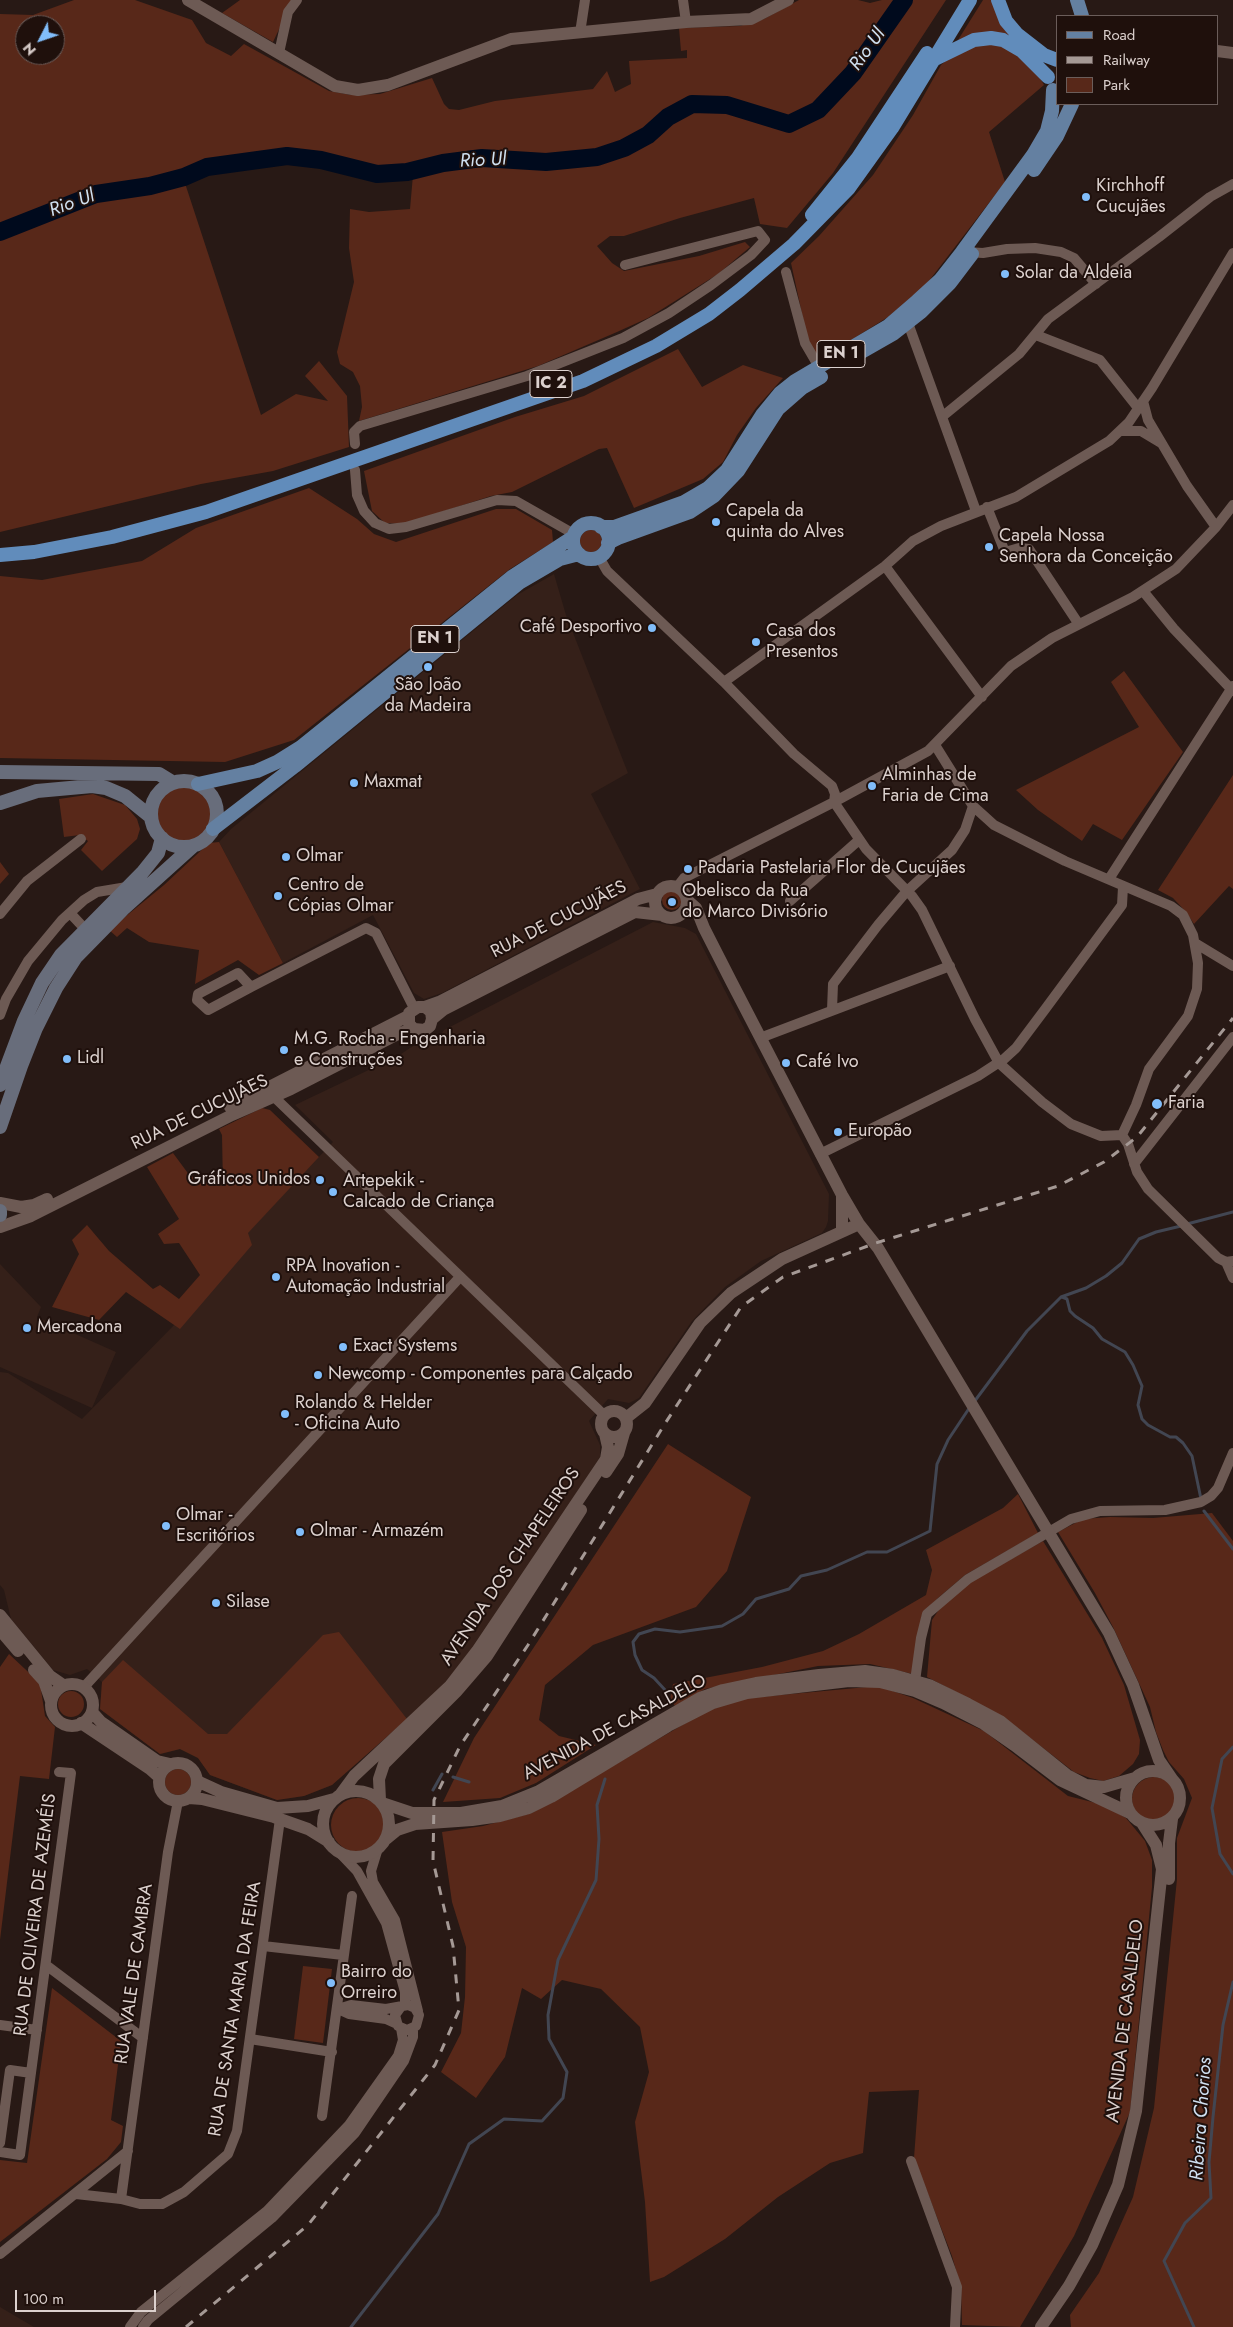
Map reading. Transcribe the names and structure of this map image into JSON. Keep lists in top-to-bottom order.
{
  "streets": {
    "highway": ["IC 2"],
    "main road": ["EN 1"],
    "street": [
      "RUA DE CUCUJÃES",
      "AVENIDA DOS CHAPELEIROS",
      "AVENIDA DE CASALDELO",
      "RUA DE OLIVEIRA DE AZEMÉIS",
      "RUA VALE DE CAMBRA",
      "RUA DE SANTA MARIA DA FEIRA"
    ]
  },
  "crossings": [
    ["AVENIDA DOS CHAPELEIROS", "AVENIDA DE CASALDELO"],
    ["RUA VALE DE CAMBRA", "RUA DE SANTA MARIA DA FEIRA"]
  ],
  "water": ["Rio Ul", "Ribeira Chorios"],
  "places": [
    "Kirchhoff Cucujães",
    "Solar da Aldeia",
    "Capela da quinta do Alves",
    "Capela Nossa Senhora da Conceição",
    "Café Desportivo",
    "Casa dos Presentos",
    "São João da Madeira",
    "Maxmat",
    "Alminhas de Faria de Cima",
    "Olmar",
    "Padaria Pastelaria Flor de Cucujães",
    "Centro de Cópias Olmar",
    "Obelisco da Rua do Marco Divisório",
    "M.G. Rocha - Engenharia e Construções",
    "Lidl",
    "Café Ivo",
    "Faria",
    "Europão",
    "Gráficos Unidos",
    "Artepekik - Calcado de Criança",
    "RPA Inovation - Automação Industrial",
    "Mercadona",
    "Exact Systems",
    "Newcomp - Componentes para Calçado",
    "Rolando & Helder - Oficina Auto",
    "Olmar - Escritórios",
    "Olmar - Armazém",
    "Silase",
    "Bairro do Orreiro"
  ],
  "legend": ["Road", "Railway", "Park"],
  "scale_bar": "100 m",
  "north": "bottom left"
}
